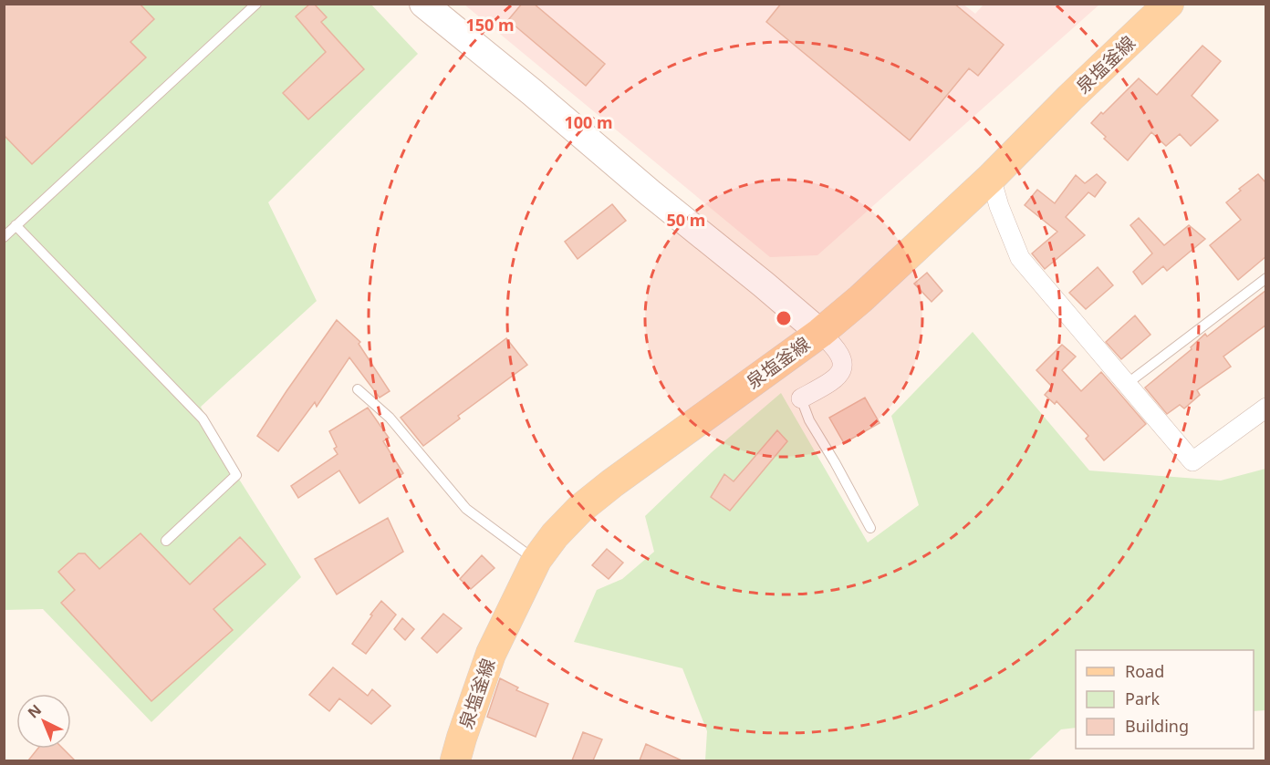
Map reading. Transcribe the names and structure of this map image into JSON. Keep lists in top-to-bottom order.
{
  "streets": {
    "main road": ["泉塩釜線"]
  },
  "legend": ["Road", "Park", "Building"],
  "north": "top left",
  "rings": ["150 m", "100 m", "50 m"]
}
